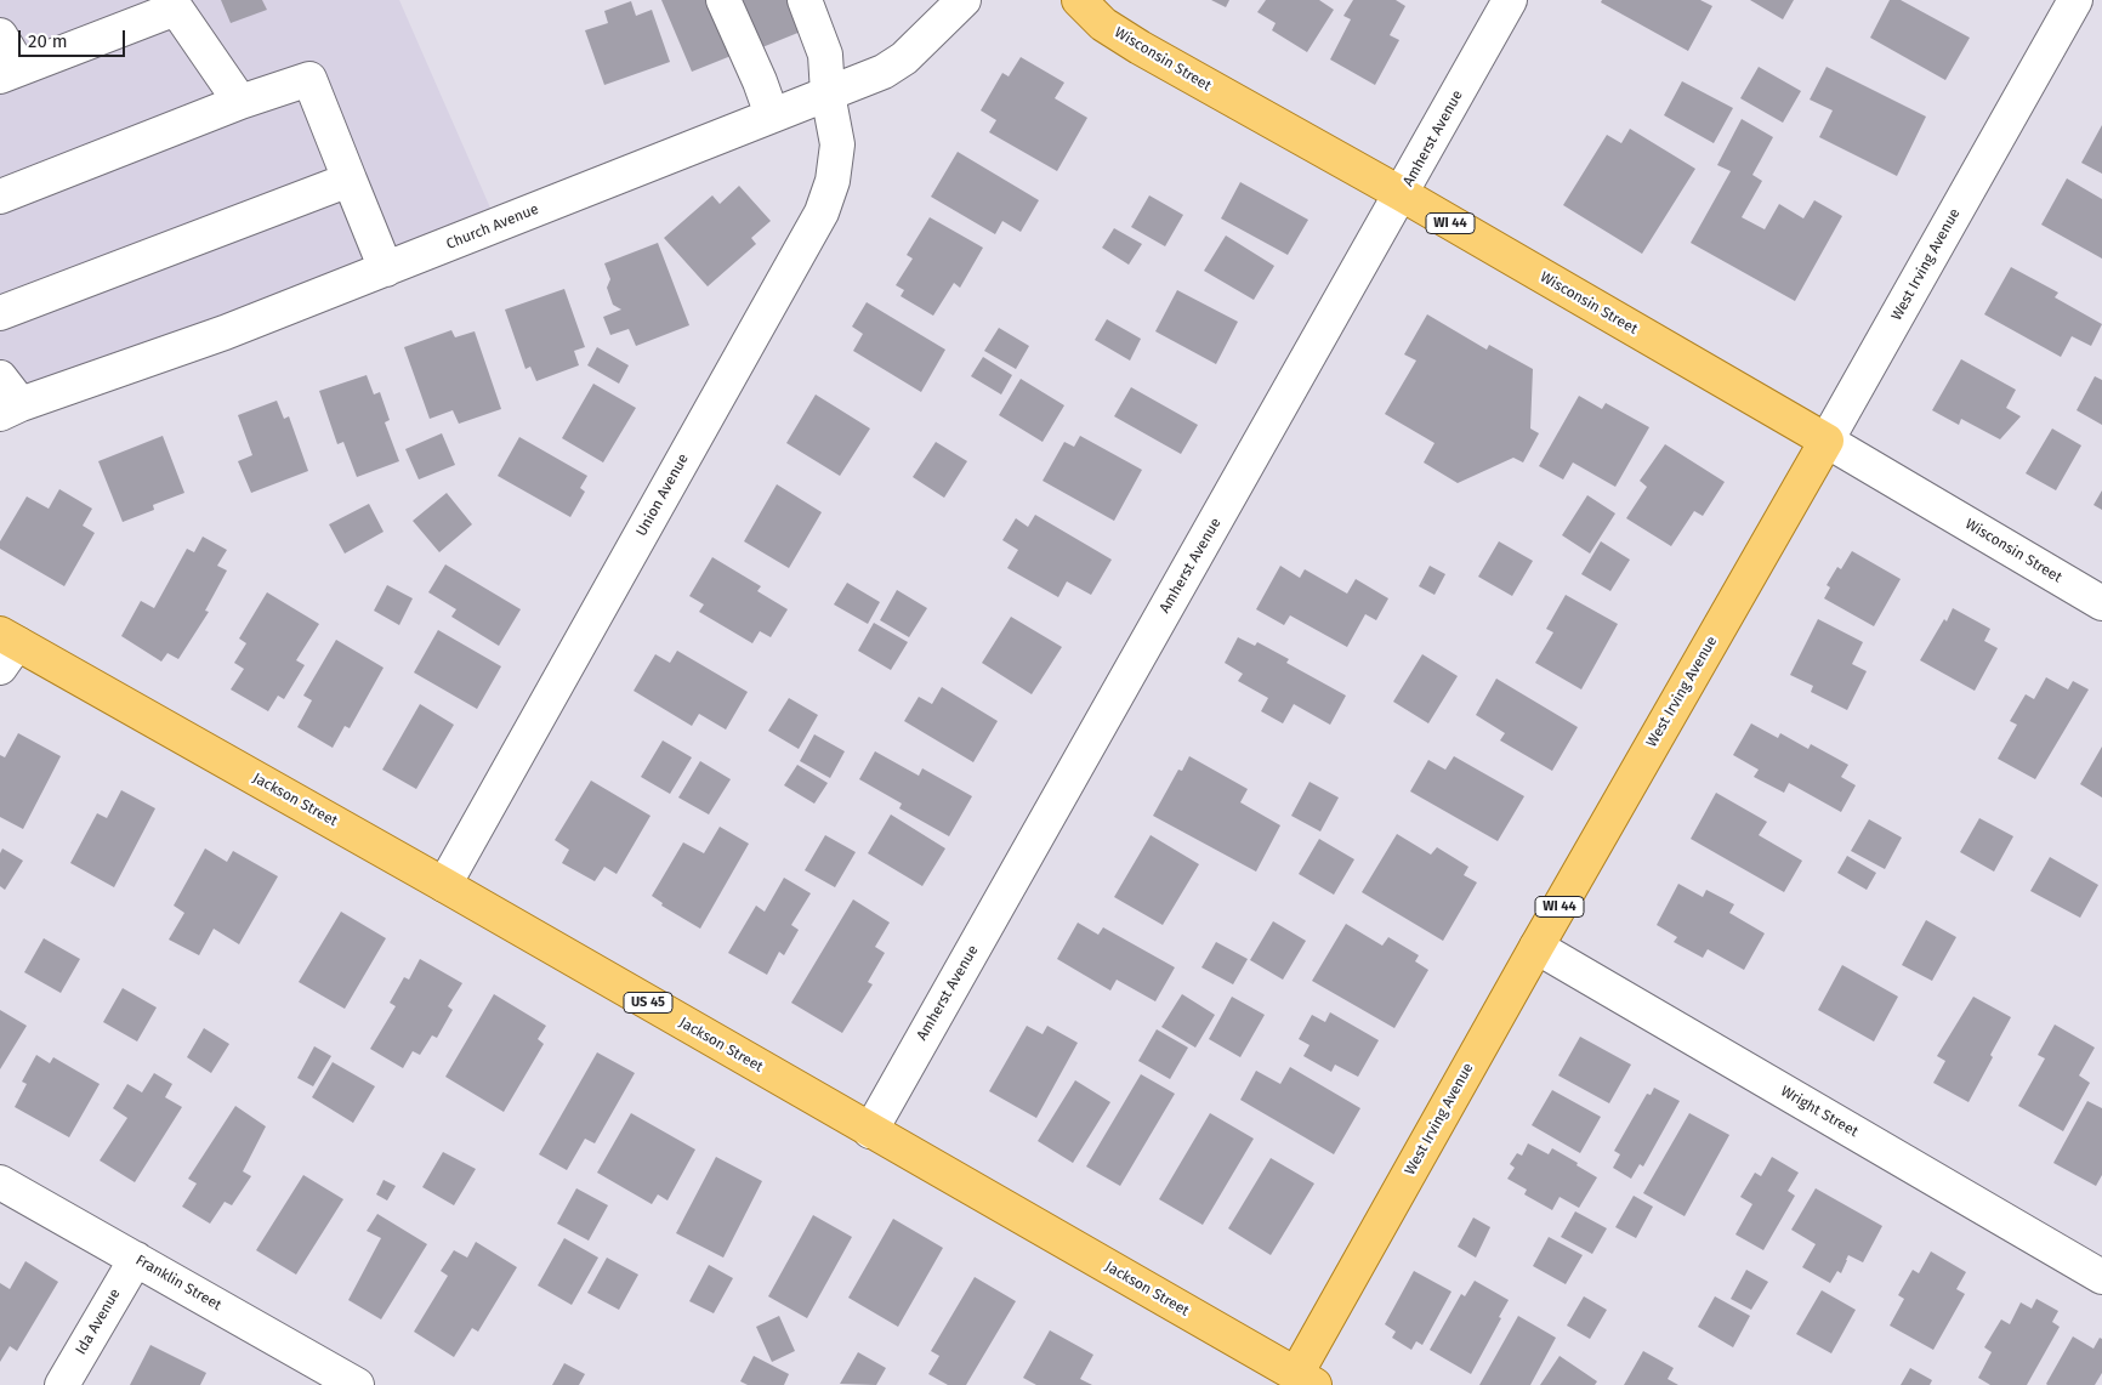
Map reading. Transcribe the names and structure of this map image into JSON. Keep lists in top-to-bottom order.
{
  "streets": {
    "main road": [
      "Wisconsin Street",
      "WI 44",
      "West Irving Avenue",
      "Jackson Street",
      "US 45"
    ],
    "street": [
      "Amherst Avenue",
      "Church Avenue",
      "Union Avenue",
      "Wright Street",
      "Franklin Street",
      "Ida Avenue"
    ]
  },
  "crossings": [
    ["Wisconsin Street", "Amherst Avenue"],
    ["Wisconsin Street", "West Irving Avenue"],
    ["Amherst Avenue", "Jackson Street"],
    ["Church Avenue", "Union Avenue"],
    ["West Irving Avenue", "Jackson Street"],
    ["West Irving Avenue", "Wright Street"],
    ["Union Avenue", "Jackson Street"],
    ["Franklin Street", "Ida Avenue"]
  ],
  "scale_bar": "20 m"
}
